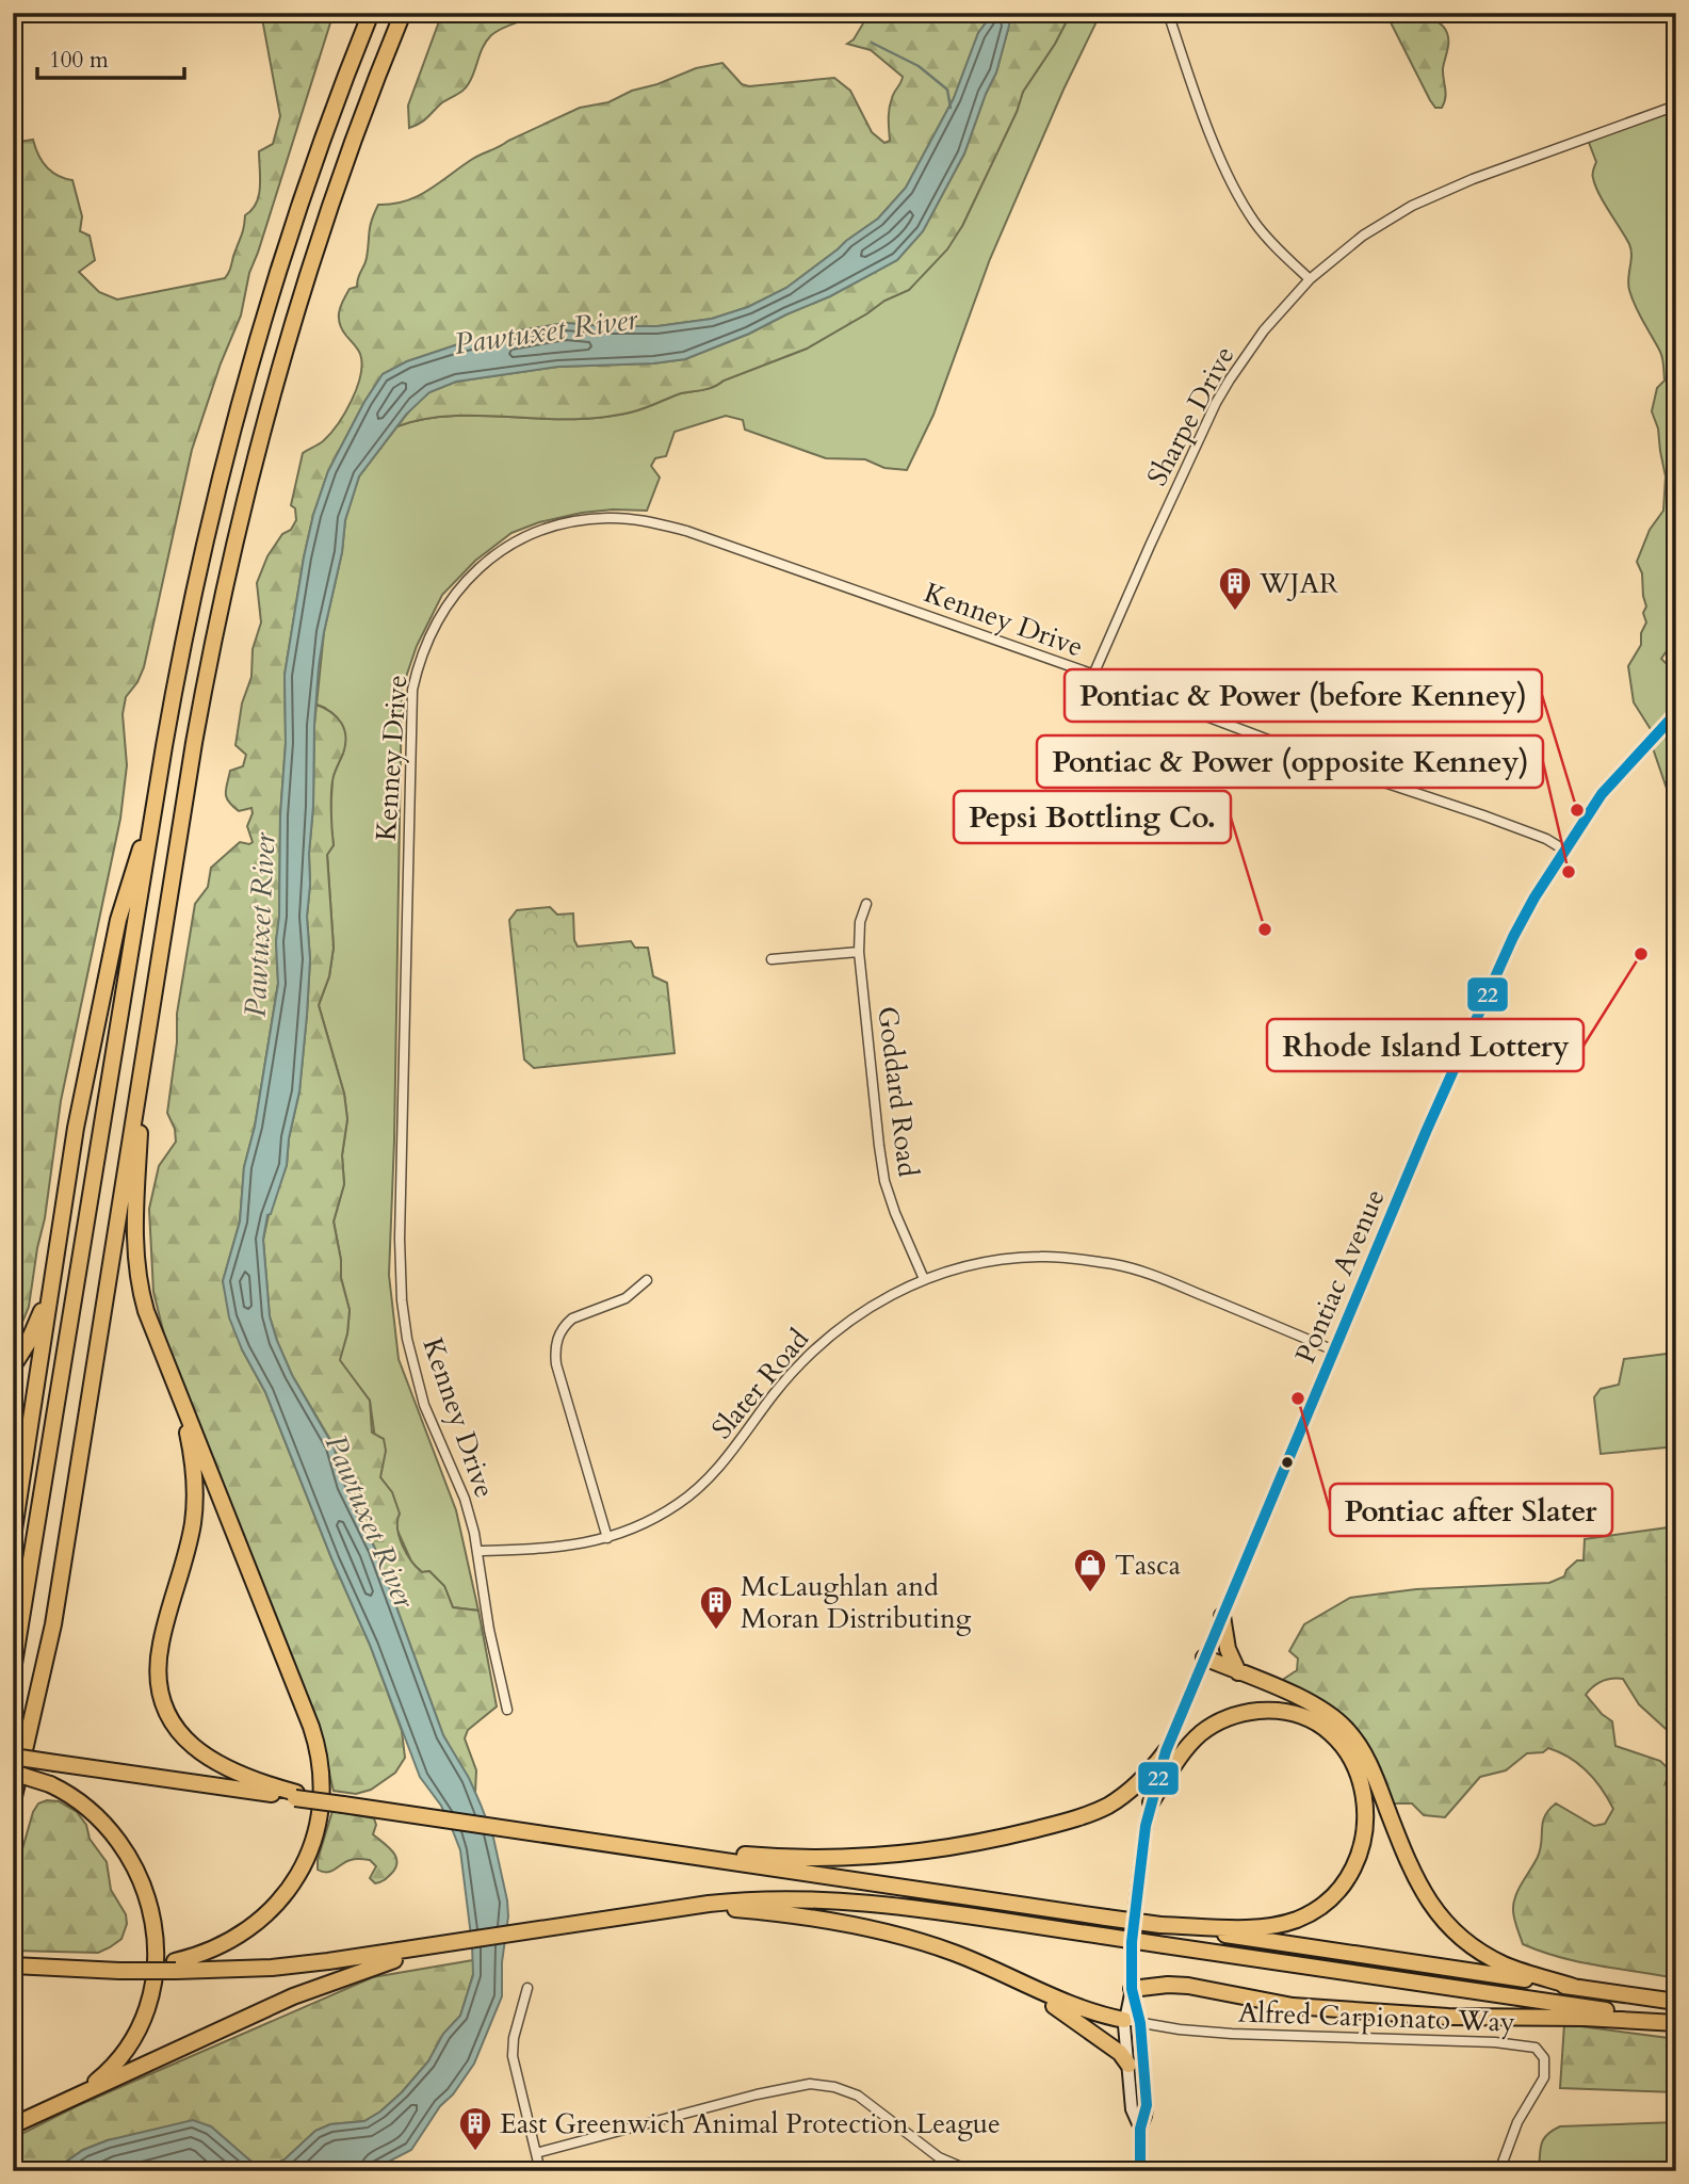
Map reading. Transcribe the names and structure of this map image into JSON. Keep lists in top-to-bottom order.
{
  "streets": {
    "main road": ["Pontiac Avenue"],
    "street": [
      "Sharpe Drive",
      "Kenney Drive",
      "Goddard Road",
      "Slater Road",
      "Alfred Carpionato Way"
    ]
  },
  "crossings": [
    ["Sharpe Drive", "Kenney Drive"],
    ["Kenney Drive", "Pontiac Avenue"],
    ["Kenney Drive", "Slater Road"],
    ["Goddard Road", "Slater Road"],
    ["Pontiac Avenue", "Slater Road"],
    ["Pontiac Avenue", "Alfred Carpionato Way"]
  ],
  "water": ["Pawtuxet River"],
  "places": {
    "building": ["WJAR", "McLaughlan and Moran Distributing", "East Greenwich Animal Protection League"],
    "other": [
      "Pontiac & Power (before Kenney)",
      "Pontiac & Power (opposite Kenney)",
      "Pepsi Bottling Co.",
      "Rhode Island Lottery",
      "Pontiac after Slater"
    ],
    "shop": ["Tasca"]
  },
  "lines": ["transit line 22"],
  "scale_bar": "100 m"
}
